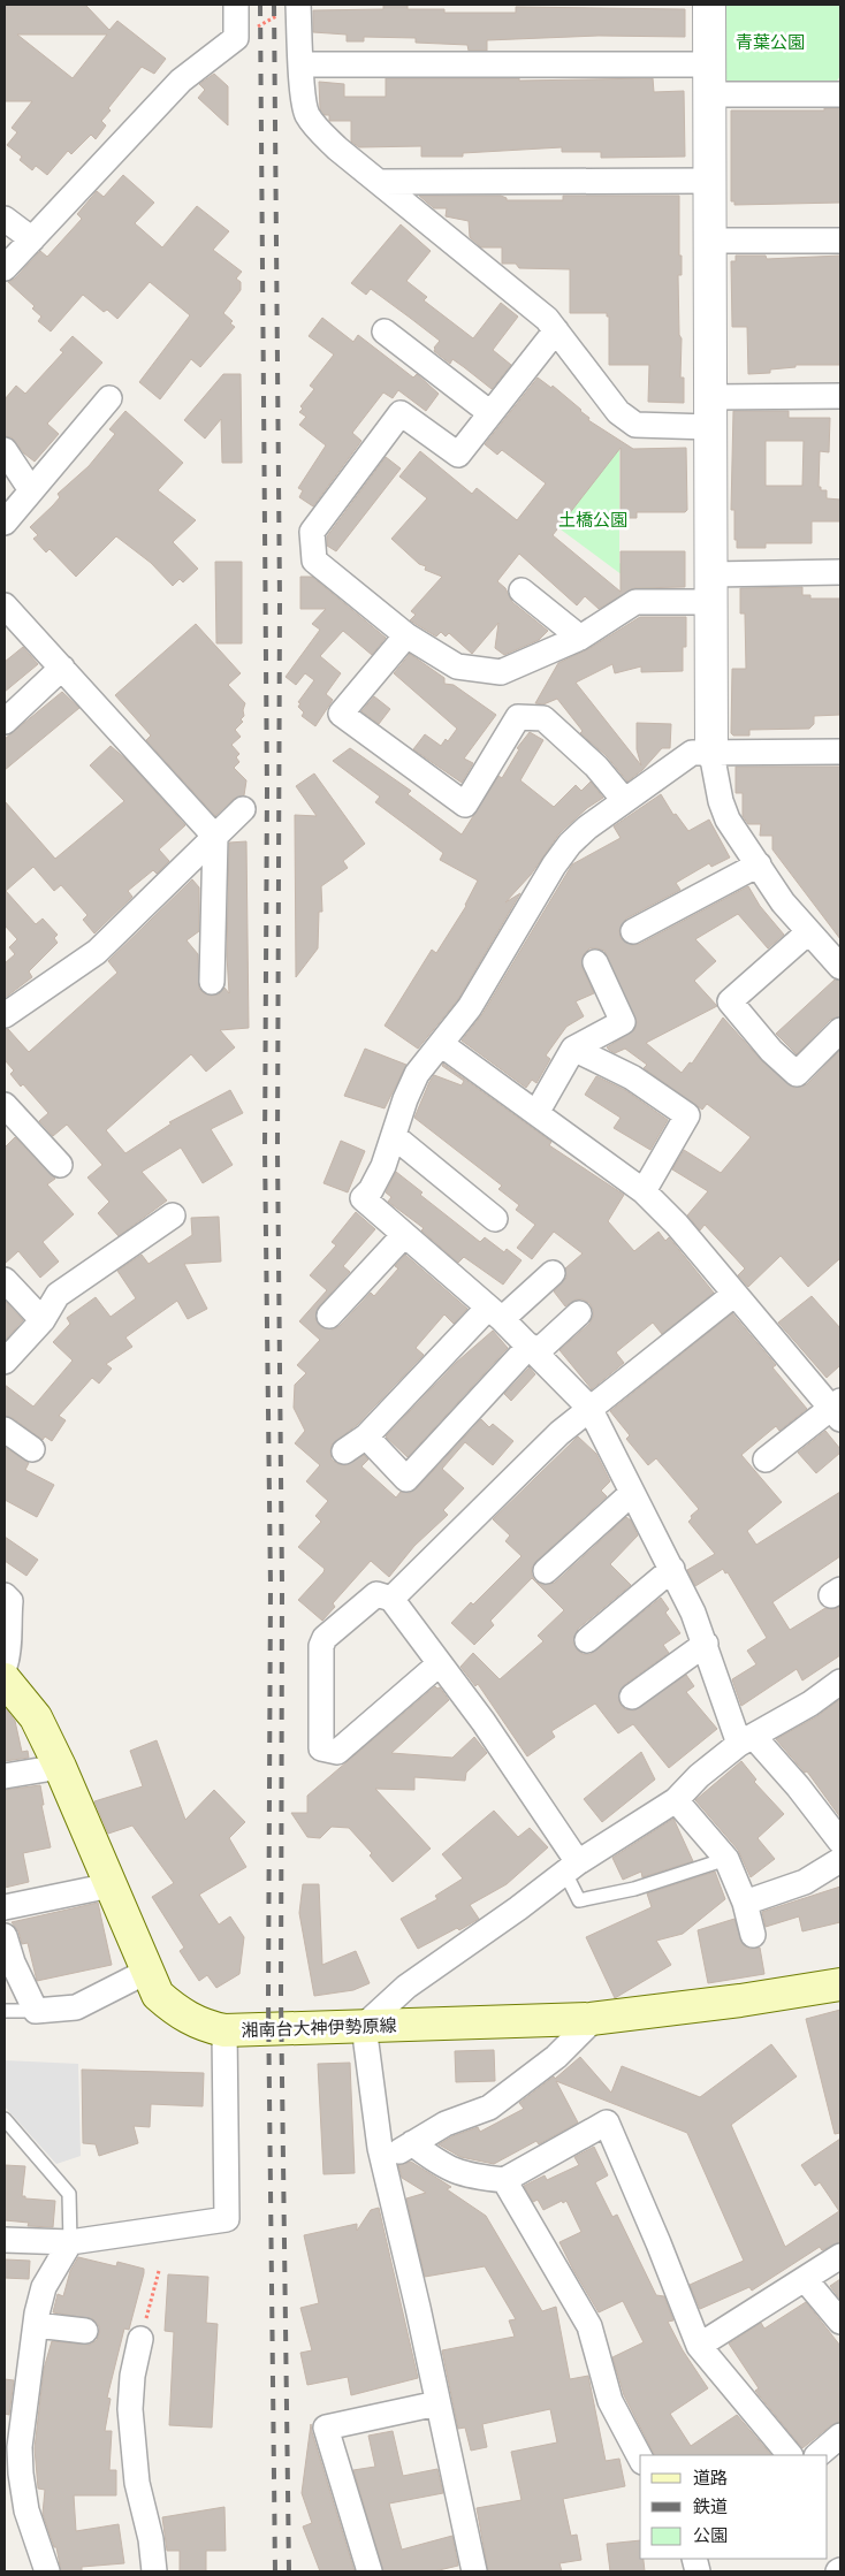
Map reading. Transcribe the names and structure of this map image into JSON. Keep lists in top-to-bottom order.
{
  "streets": {
    "main road": ["湘南台大神伊勢原線"]
  },
  "parks": ["青葉公園", "土橋公園"],
  "legend": ["道路", "鉄道", "公園"]
}
